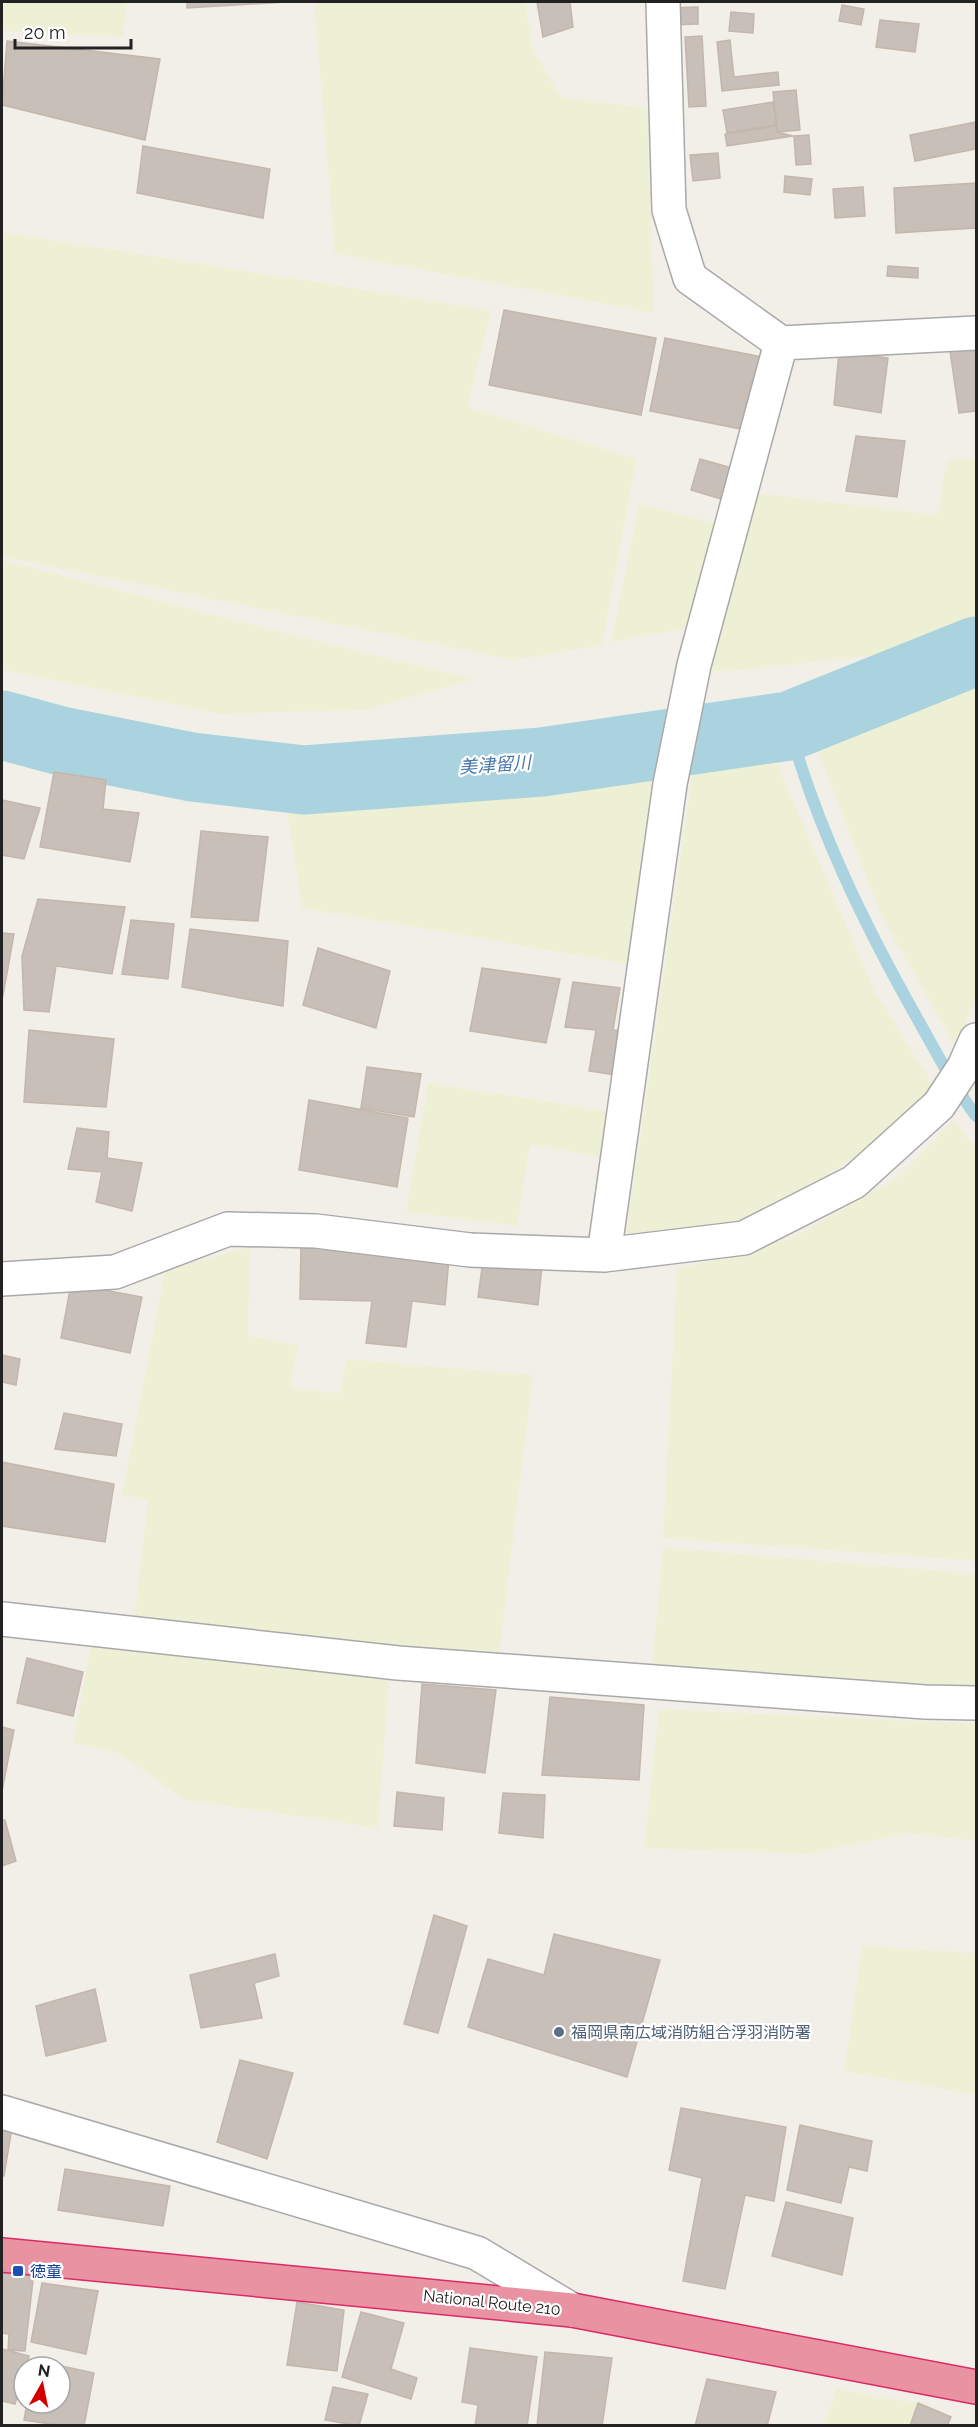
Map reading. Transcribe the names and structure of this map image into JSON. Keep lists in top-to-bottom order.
{
  "streets": {
    "highway": ["National Route 210"]
  },
  "water": ["美津留川"],
  "places": {
    "other": ["福岡県南広域消防組合浮羽消防署"],
    "transit": ["徳童"]
  },
  "scale_bar": "20 m",
  "north": "top"
}
